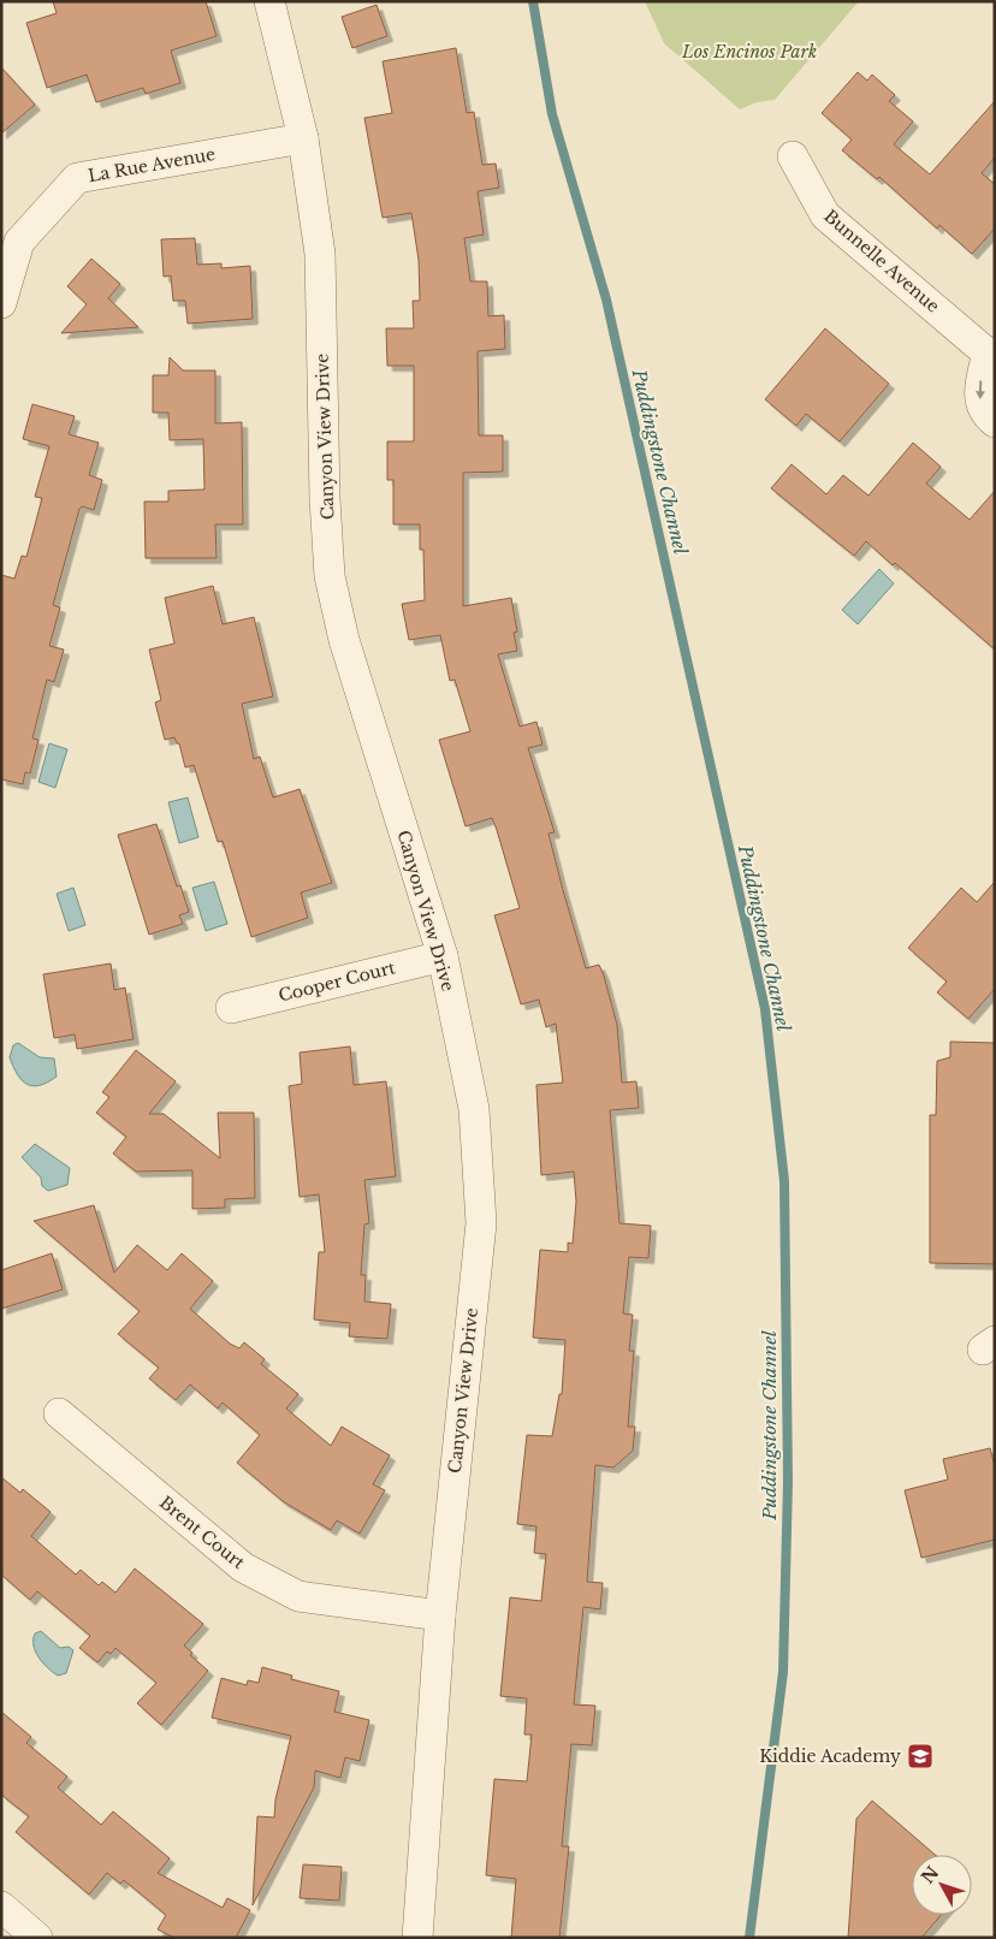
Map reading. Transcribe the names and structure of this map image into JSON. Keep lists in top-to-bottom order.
{
  "streets": {
    "street": [
      "La Rue Avenue",
      "Bunnelle Avenue",
      "Canyon View Drive",
      "Cooper Court",
      "Brent Court"
    ]
  },
  "crossings": [
    ["La Rue Avenue", "Canyon View Drive"],
    ["Canyon View Drive", "Cooper Court"],
    ["Canyon View Drive", "Brent Court"]
  ],
  "water": ["Puddingstone Channel"],
  "parks": ["Los Encinos Park"],
  "places": {
    "school or university": ["Kiddie Academy"]
  },
  "north": "top left"
}
